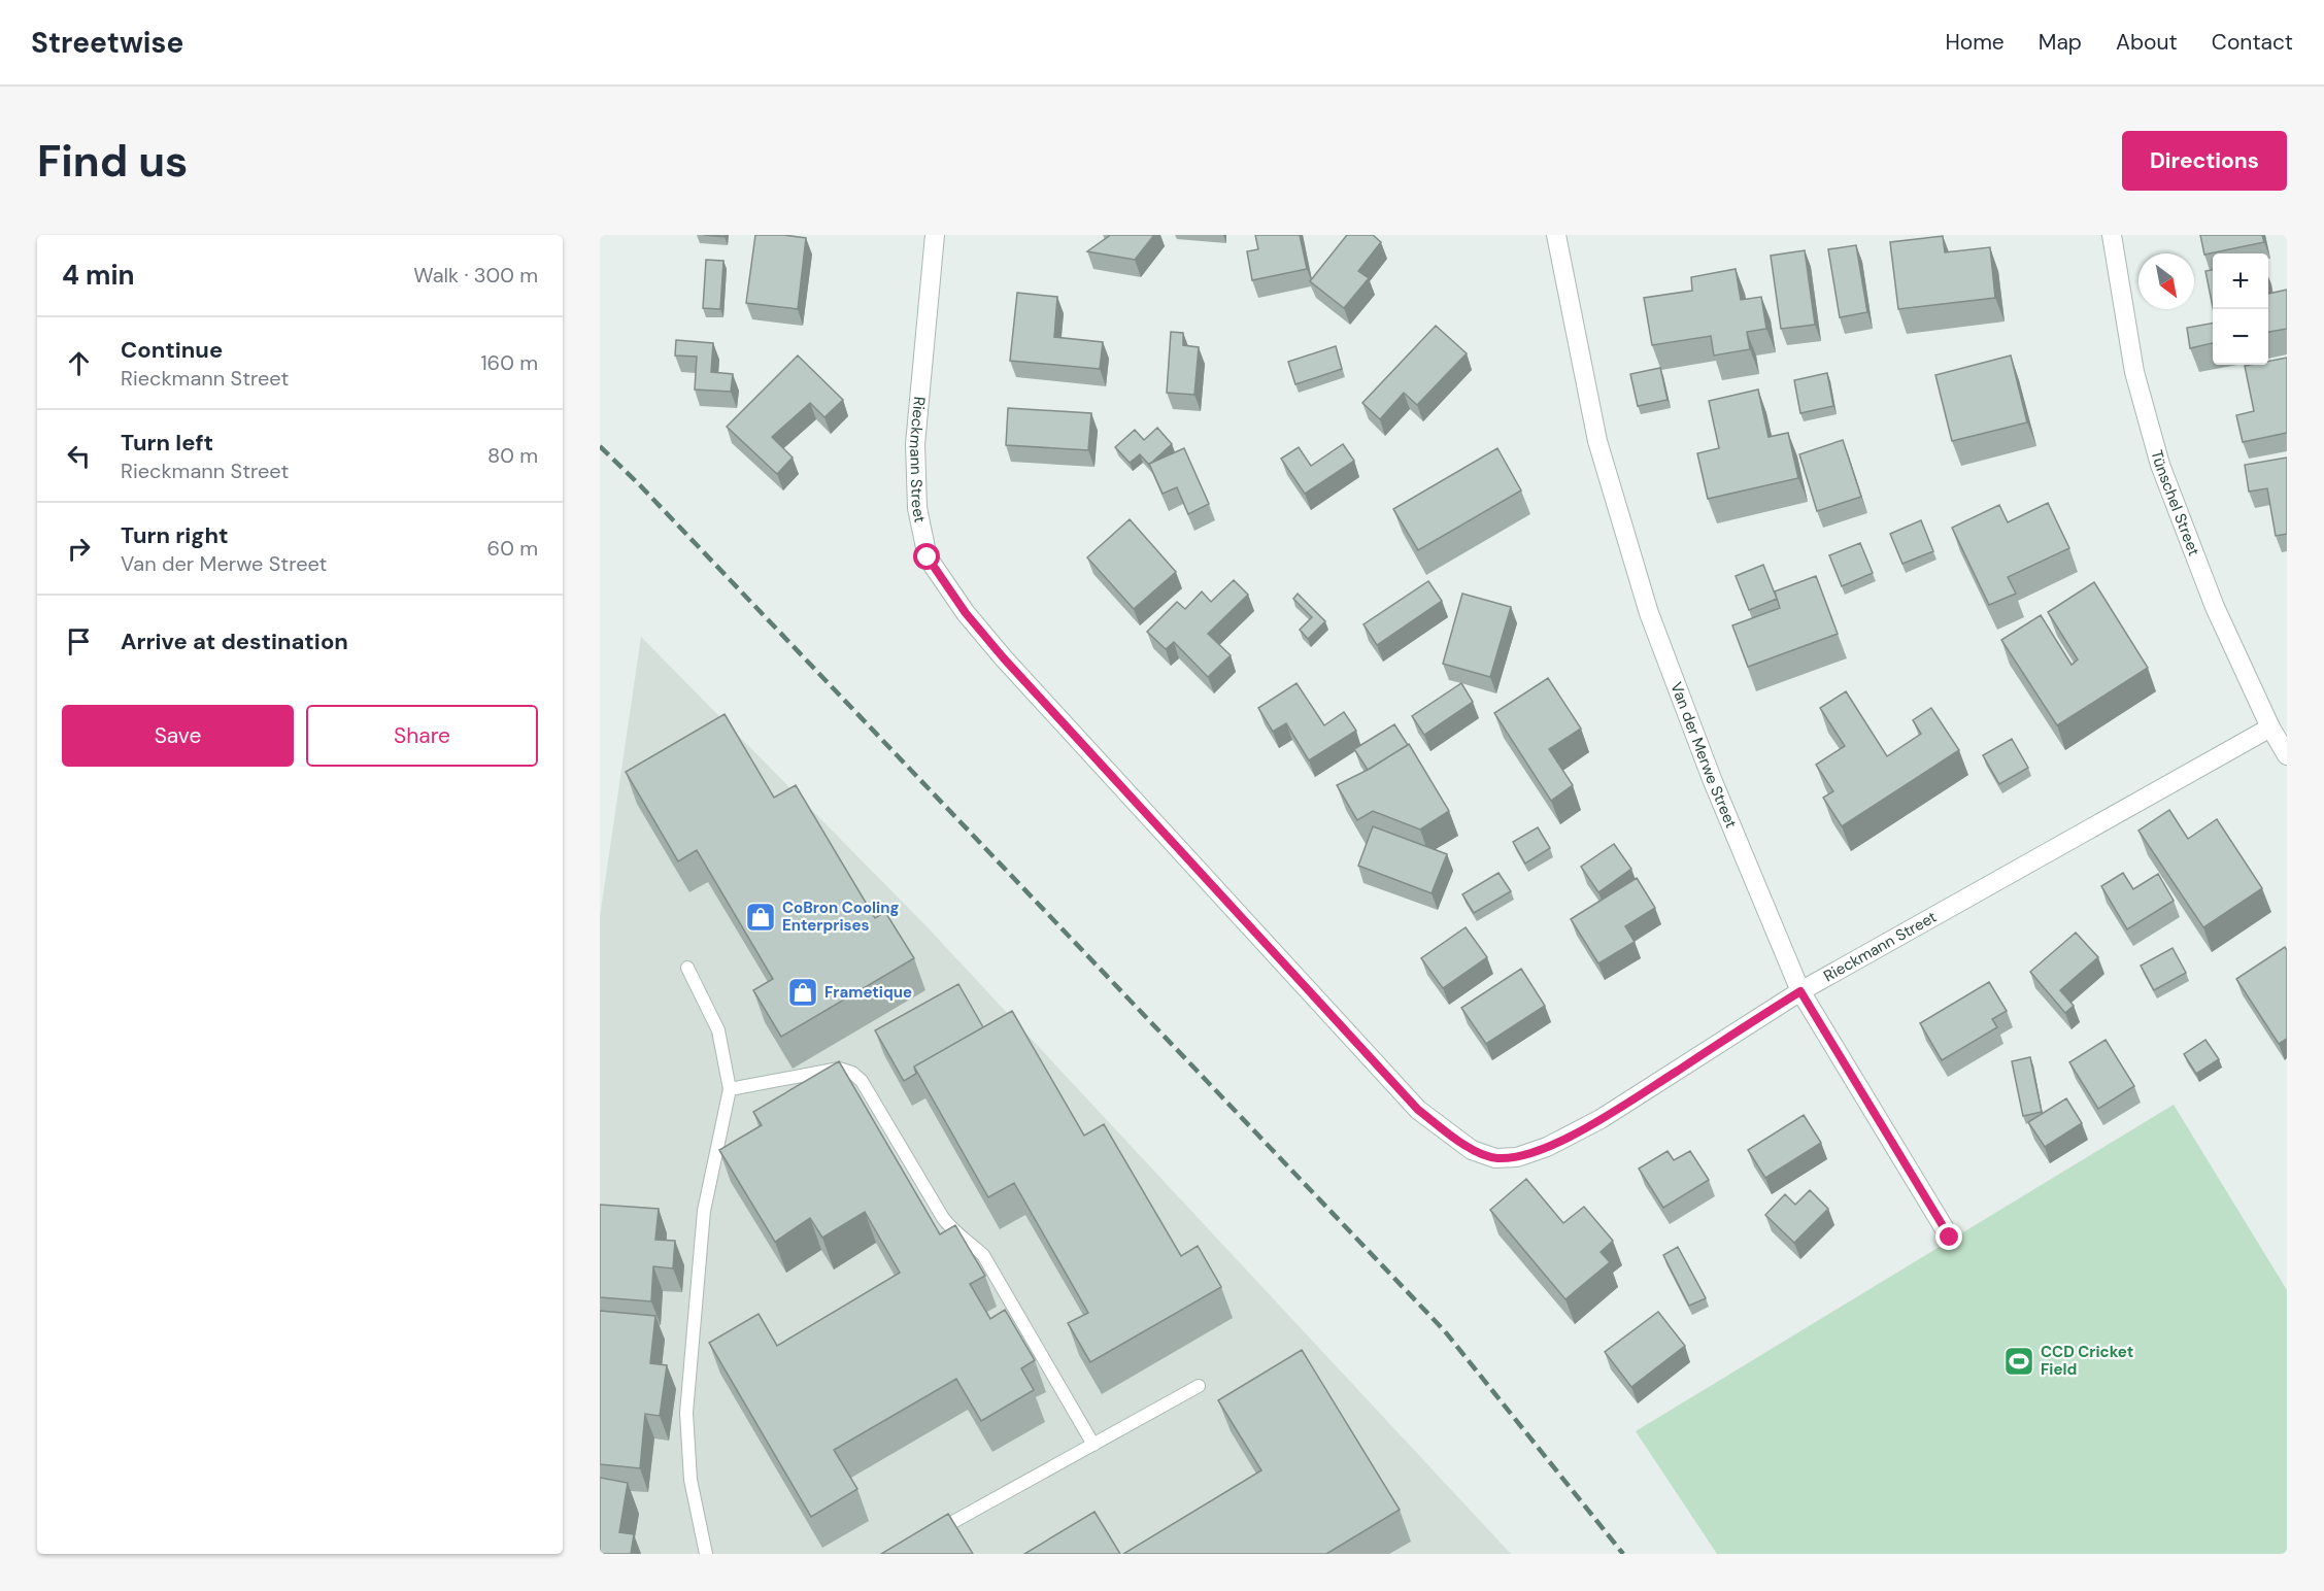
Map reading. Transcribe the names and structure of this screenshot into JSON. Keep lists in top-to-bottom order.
{
  "streets": {
    "street": ["Rieckmann Street", "Tünschel Street", "Van der Merwe Street"]
  },
  "crossings": [
    ["Rieckmann Street", "Tünschel Street"],
    ["Rieckmann Street", "Van der Merwe Street"]
  ],
  "places": {
    "shop": ["CoBron Cooling Enterprises", "Frametique"],
    "sports": ["CCD Cricket Field"]
  },
  "north": "bottom right",
  "page": {
    "header": "Streetwise",
    "nav": [
      "Home",
      "Map",
      "About",
      "Contact"
    ],
    "buttons": [
      "Directions",
      ["Save", "Share"]
    ],
    "title": "Find us",
    "heading": ["4 min", "Walk · 300 m"],
    "map_buttons": ["+", "−"],
    "list": [
      ["Continue", "Rieckmann Street", "160 m"],
      ["Turn left", "Rieckmann Street", "80 m"],
      ["Turn right", "Van der Merwe Street", "60 m"],
      "Arrive at destination"
    ]
  }
}
